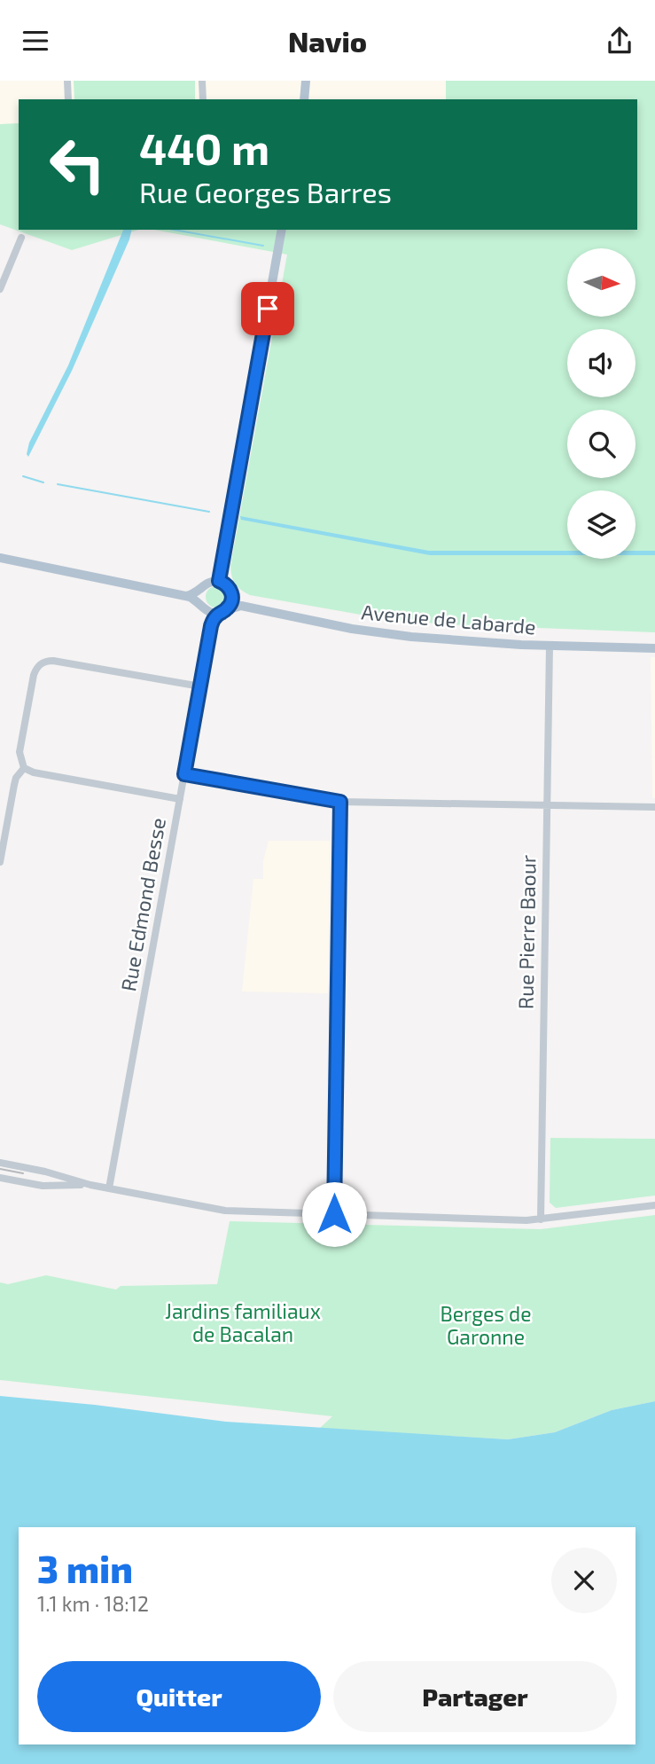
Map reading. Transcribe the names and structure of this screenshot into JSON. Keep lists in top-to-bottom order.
{
  "streets": {
    "main road": ["Avenue de Labarde"],
    "street": ["Rue Edmond Besse", "Rue Pierre Baour"]
  },
  "crossings": [
    ["Avenue de Labarde", "Rue Edmond Besse"],
    ["Avenue de Labarde", "Rue Pierre Baour"]
  ],
  "parks": ["Jardins familiaux de Bacalan", "Berges de Garonne"],
  "north": "right",
  "page": {
    "header": "Navio",
    "turn": ["440 m", "Rue Georges Barres"],
    "heading": ["3 min", "1.1 km · 18:12"],
    "buttons": ["Quitter", "Partager"]
  }
}
